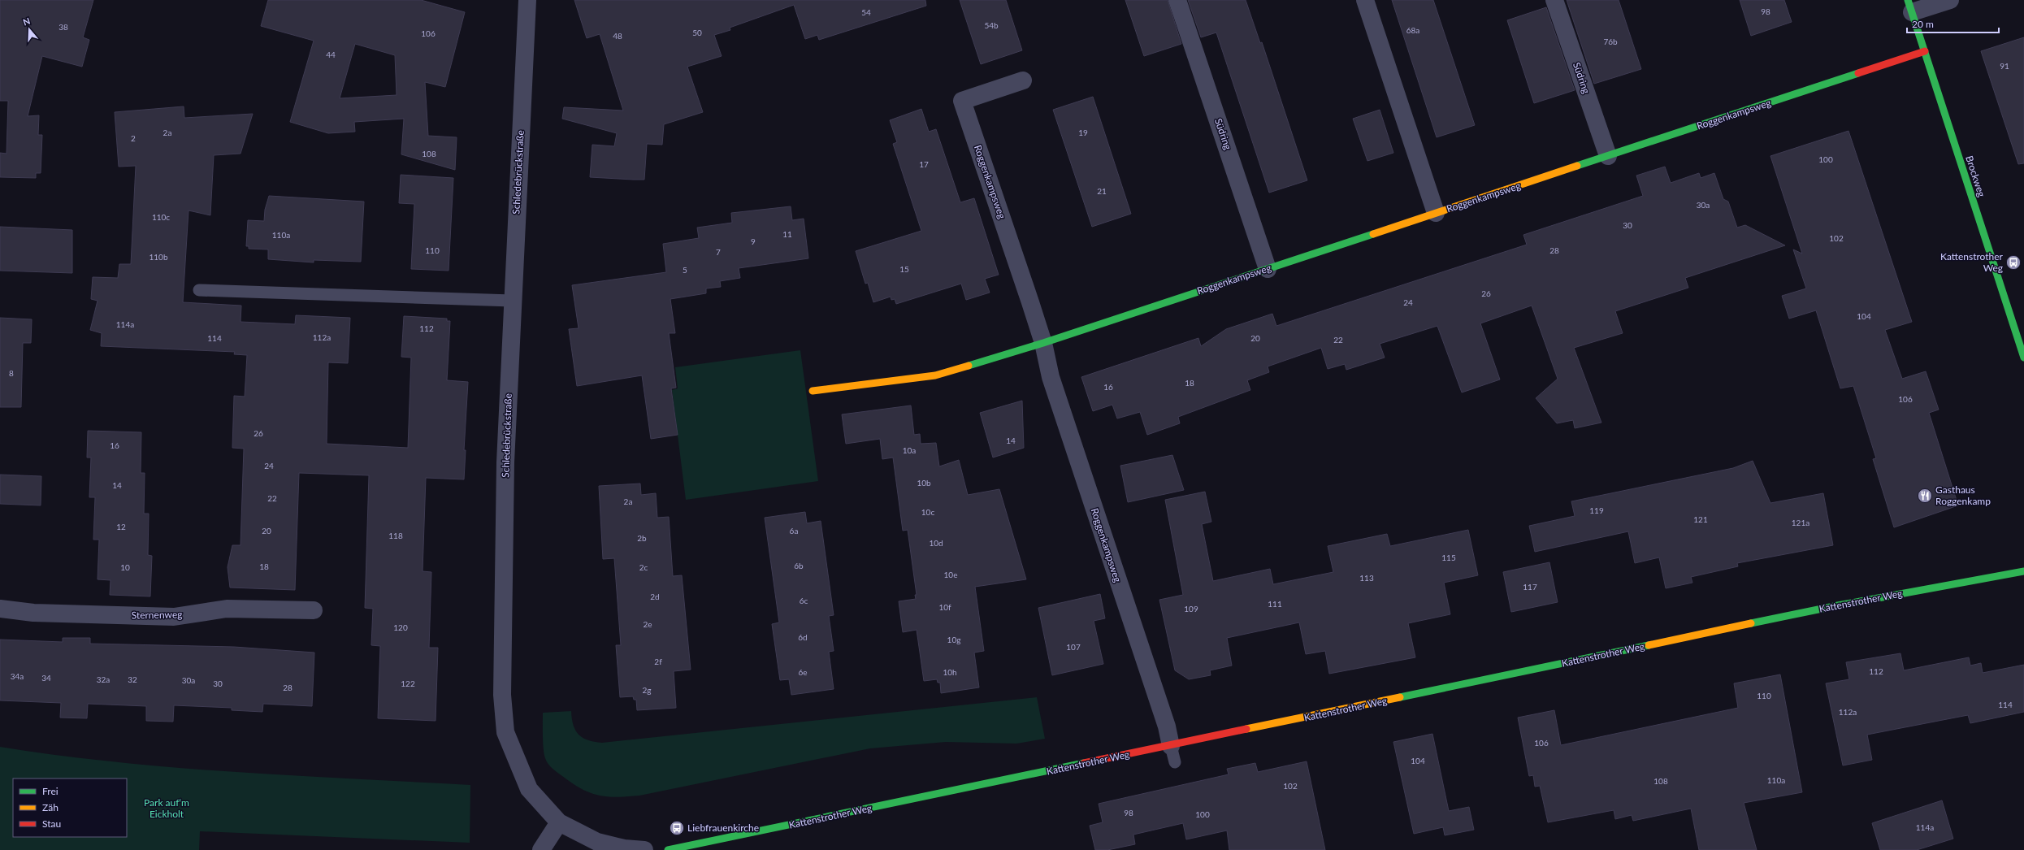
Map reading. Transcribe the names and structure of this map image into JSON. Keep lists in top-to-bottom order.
{
  "streets": {
    "street": [
      "Südring",
      "Roggenkampsweg",
      "Schledebrückstraße",
      "Brockweg",
      "Kattenstrother Weg",
      "Sternenweg"
    ]
  },
  "crossings": [
    ["Südring", "Roggenkampsweg"],
    ["Roggenkampsweg", "Brockweg"],
    ["Roggenkampsweg", "Kattenstrother Weg"]
  ],
  "parks": ["Park auf‘m Eickholt"],
  "places": {
    "bus stop": ["Kattenstrother Weg", "Liebfrauenkirche"],
    "restaurant": ["Gasthaus Roggenkamp"]
  },
  "house_numbers": [
    "98",
    "54",
    "54b",
    "38",
    "68a",
    "50",
    "106",
    "48",
    "76b",
    "44",
    "91",
    "2a",
    "19",
    "2",
    "108",
    "100",
    "17",
    "21",
    "30a",
    "110c",
    "30",
    "11",
    "110a",
    "102",
    "9",
    "110",
    "28",
    "7",
    "110b",
    "15",
    "5",
    "26",
    "24",
    "104",
    "114a",
    "112",
    "112a",
    "114",
    "20",
    "22",
    "8",
    "18",
    "16",
    "106",
    "26",
    "14",
    "16",
    "10a",
    "24",
    "10b",
    "14",
    "22",
    "2a",
    "119",
    "10c",
    "121",
    "121a",
    "12",
    "20",
    "6a",
    "118",
    "2b",
    "10d",
    "115",
    "6b",
    "18",
    "10",
    "2c",
    "10e",
    "113",
    "117",
    "2d",
    "6c",
    "111",
    "10f",
    "109",
    "2e",
    "120",
    "6d",
    "10g",
    "107",
    "2f",
    "112",
    "6e",
    "10h",
    "34a",
    "34",
    "32a",
    "32",
    "30a",
    "30",
    "122",
    "28",
    "2g",
    "110",
    "114",
    "112a",
    "106",
    "104",
    "110a",
    "108",
    "102",
    "98",
    "100",
    "114a"
  ],
  "legend": ["Frei", "Zäh", "Stau"],
  "scale_bar": "20 m",
  "north": "top"
}
